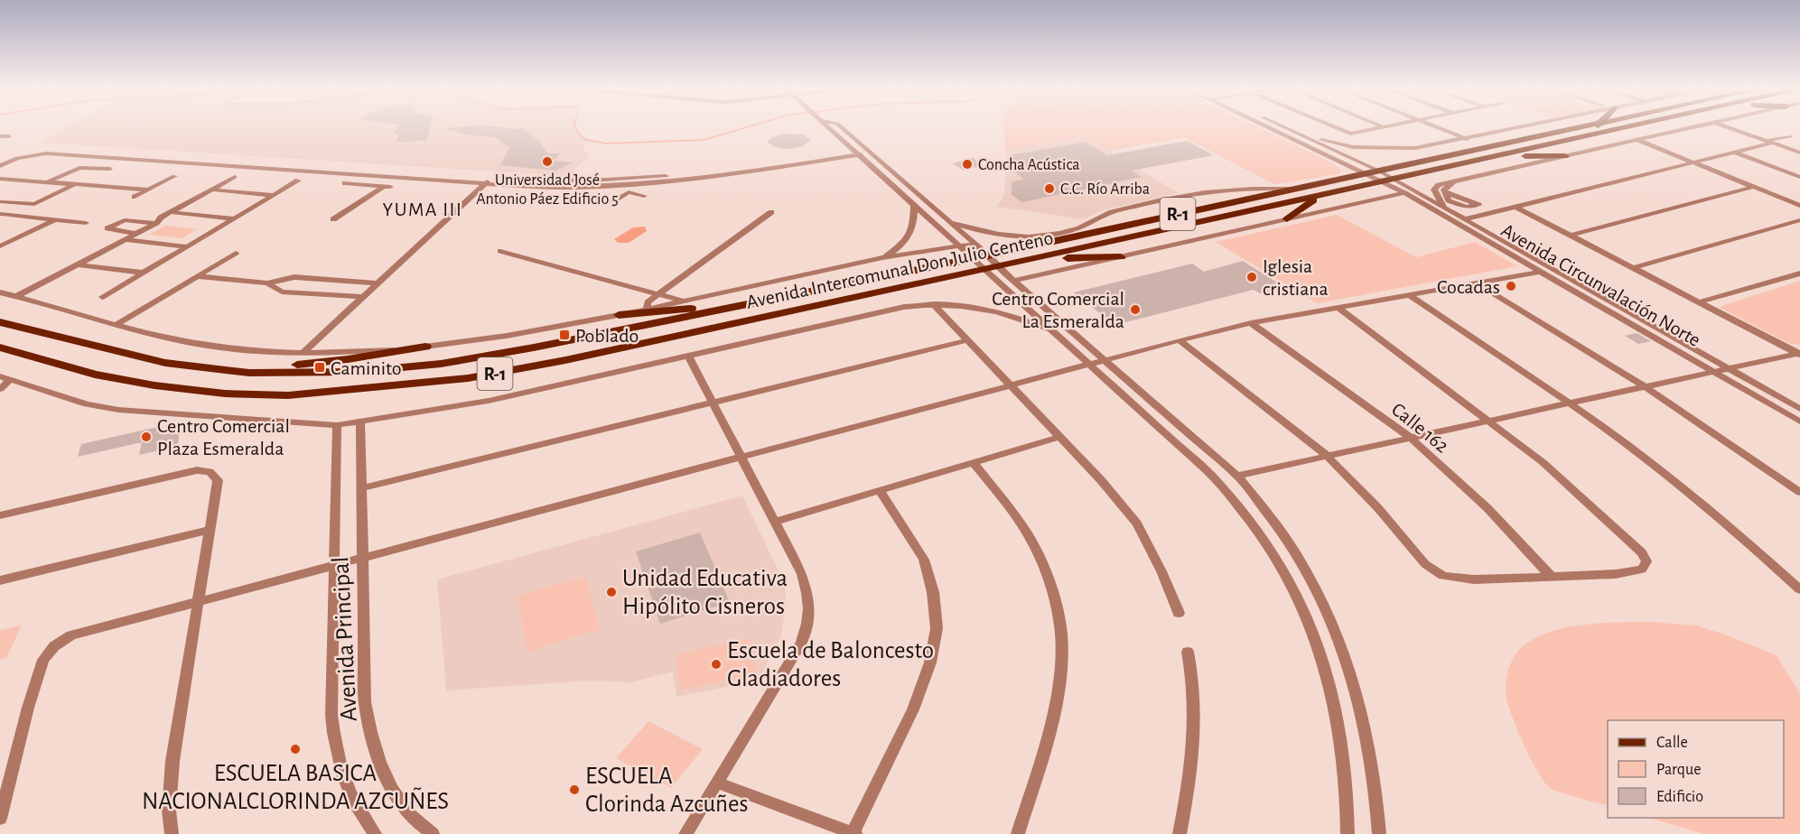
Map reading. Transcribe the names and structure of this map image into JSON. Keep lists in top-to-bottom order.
{
  "streets": {
    "main road": ["R-1", "Avenida Intercomunal Don Julio Centeno"],
    "street": ["Avenida Circunvalación Norte", "Calle 162", "Avenida Principal"]
  },
  "crossings": [
    ["Avenida Intercomunal Don Julio Centeno", "Avenida Circunvalación Norte"],
    ["Avenida Intercomunal Don Julio Centeno", "Avenida Principal"]
  ],
  "districts": ["YUMA III"],
  "places": {
    "other": [
      "Universidad José Antonio Páez Edificio 5",
      "Concha Acústica",
      "C.C. Río Arriba",
      "Iglesia cristiana",
      "Cocadas",
      "Centro Comercial La Esmeralda",
      "Centro Comercial Plaza Esmeralda",
      "Unidad Educativa Hipólito Cisneros",
      "Escuela de Baloncesto Gladiadores",
      "ESCUELA BASICA NACIONALCLORINDA AZCUÑES",
      "ESCUELA Clorinda Azcuñes"
    ],
    "transit": ["Poblado", "Caminito"]
  },
  "legend": ["Calle", "Parque", "Edificio"]
}
